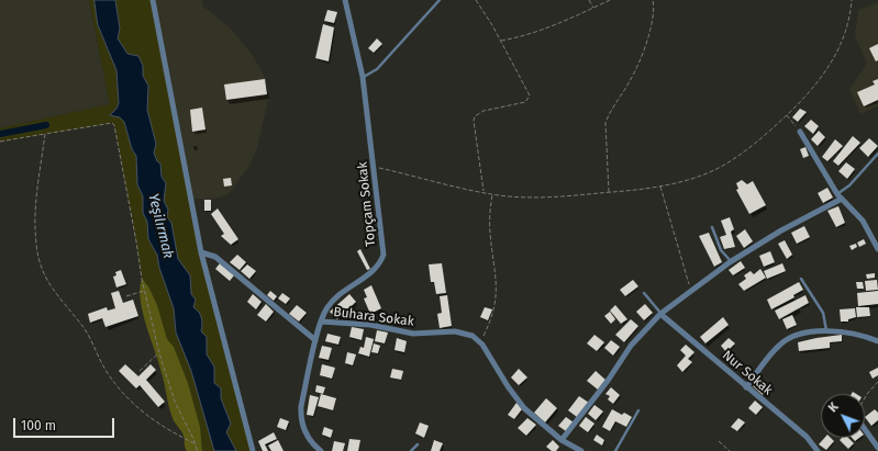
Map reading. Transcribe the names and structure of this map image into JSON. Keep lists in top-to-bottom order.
{
  "streets": {
    "street": ["Topçam Sokak", "Buhara Sokak", "Nur Sokak"]
  },
  "crossings": [
    ["Topçam Sokak", "Buhara Sokak"]
  ],
  "water": ["Yeşilırmak"],
  "scale_bar": "100 m",
  "north": "top left"
}
